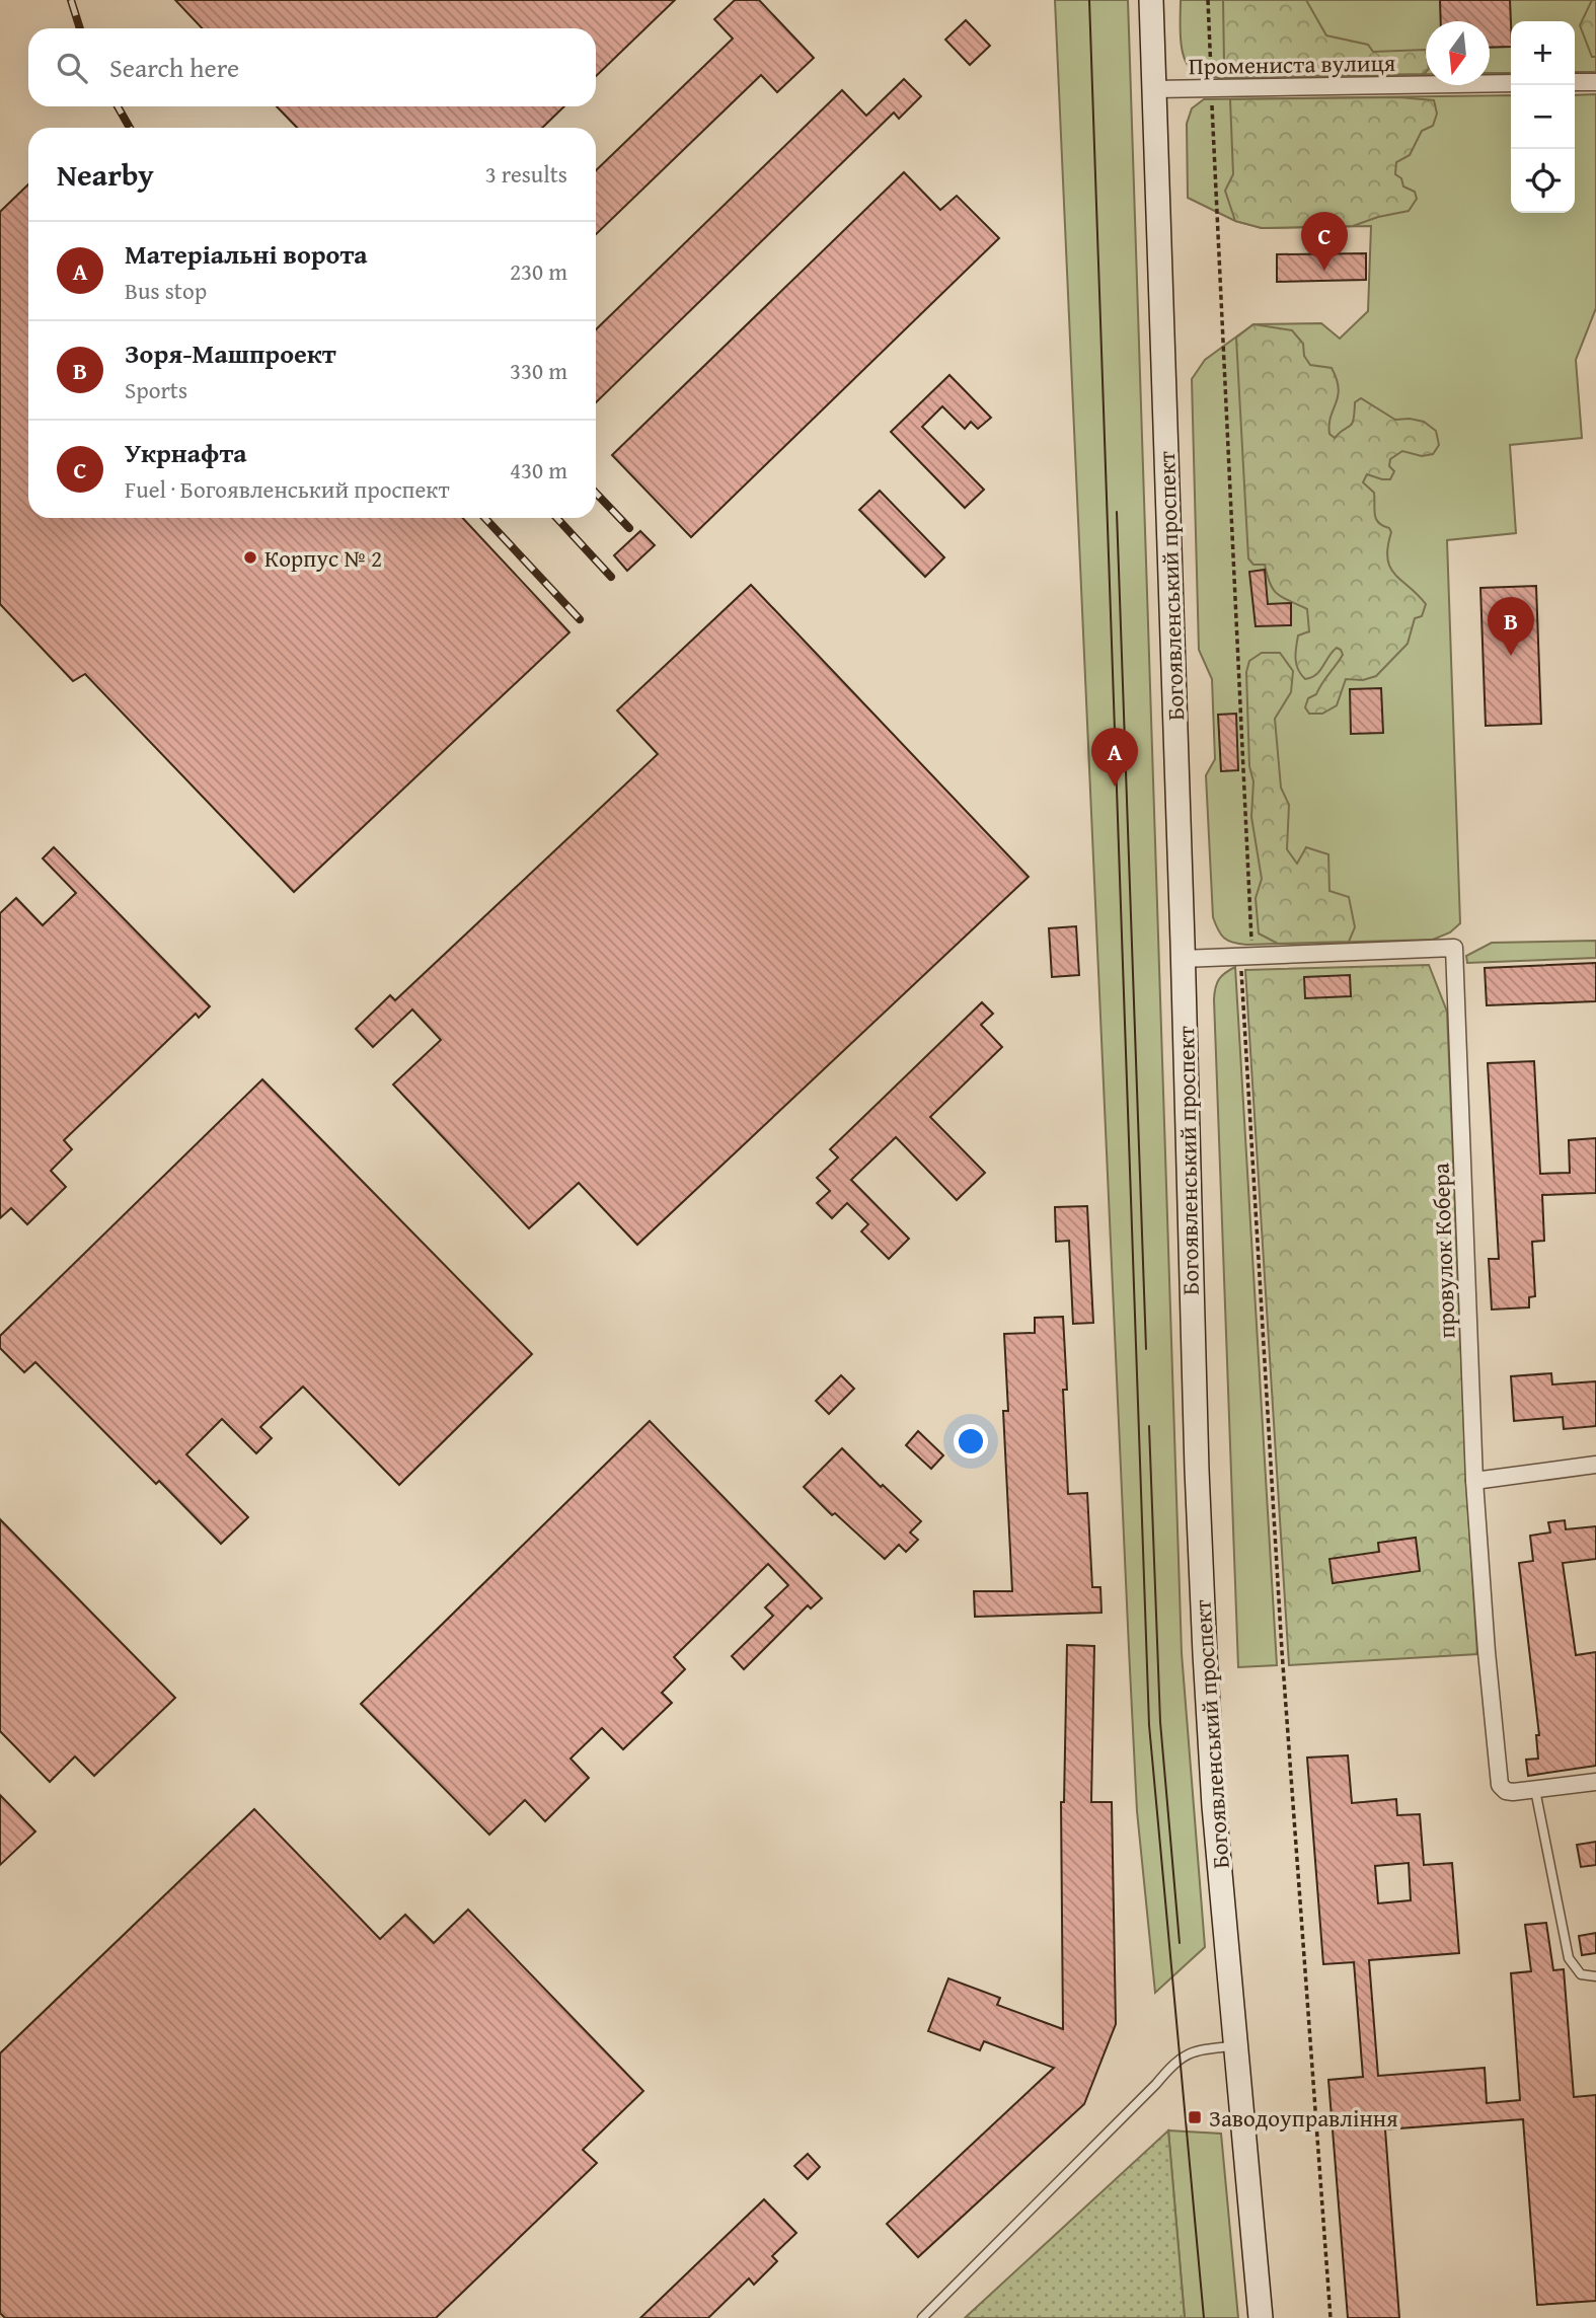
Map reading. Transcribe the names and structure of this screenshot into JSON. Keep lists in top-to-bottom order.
{
  "streets": {
    "main road": ["Богоявленський проспект"],
    "street": ["Промениста вулиця", "провулок Кобера"]
  },
  "crossings": [
    ["Промениста вулиця", "Богоявленський проспект"],
    ["Богоявленський проспект", "провулок Кобера"]
  ],
  "places": {
    "other": ["Корпус № 2"],
    "transit": ["Заводоуправління"]
  },
  "north": "bottom",
  "page": {
    "map_buttons": ["+", "−"],
    "search": "Search here",
    "heading": ["Nearby", "3 results"],
    "pins": ["C", "B", "A"],
    "list": [
      {
        "mark": "A",
        "name": "Матеріальні ворота",
        "note": "Bus stop",
        "value": "230 m"
      },
      {
        "mark": "B",
        "name": "Зоря-Машпроект",
        "note": "Sports",
        "value": "330 m"
      },
      {
        "mark": "C",
        "name": "Укрнафта",
        "note": "Fuel · Богоявленський проспект",
        "value": "430 m"
      }
    ]
  }
}
